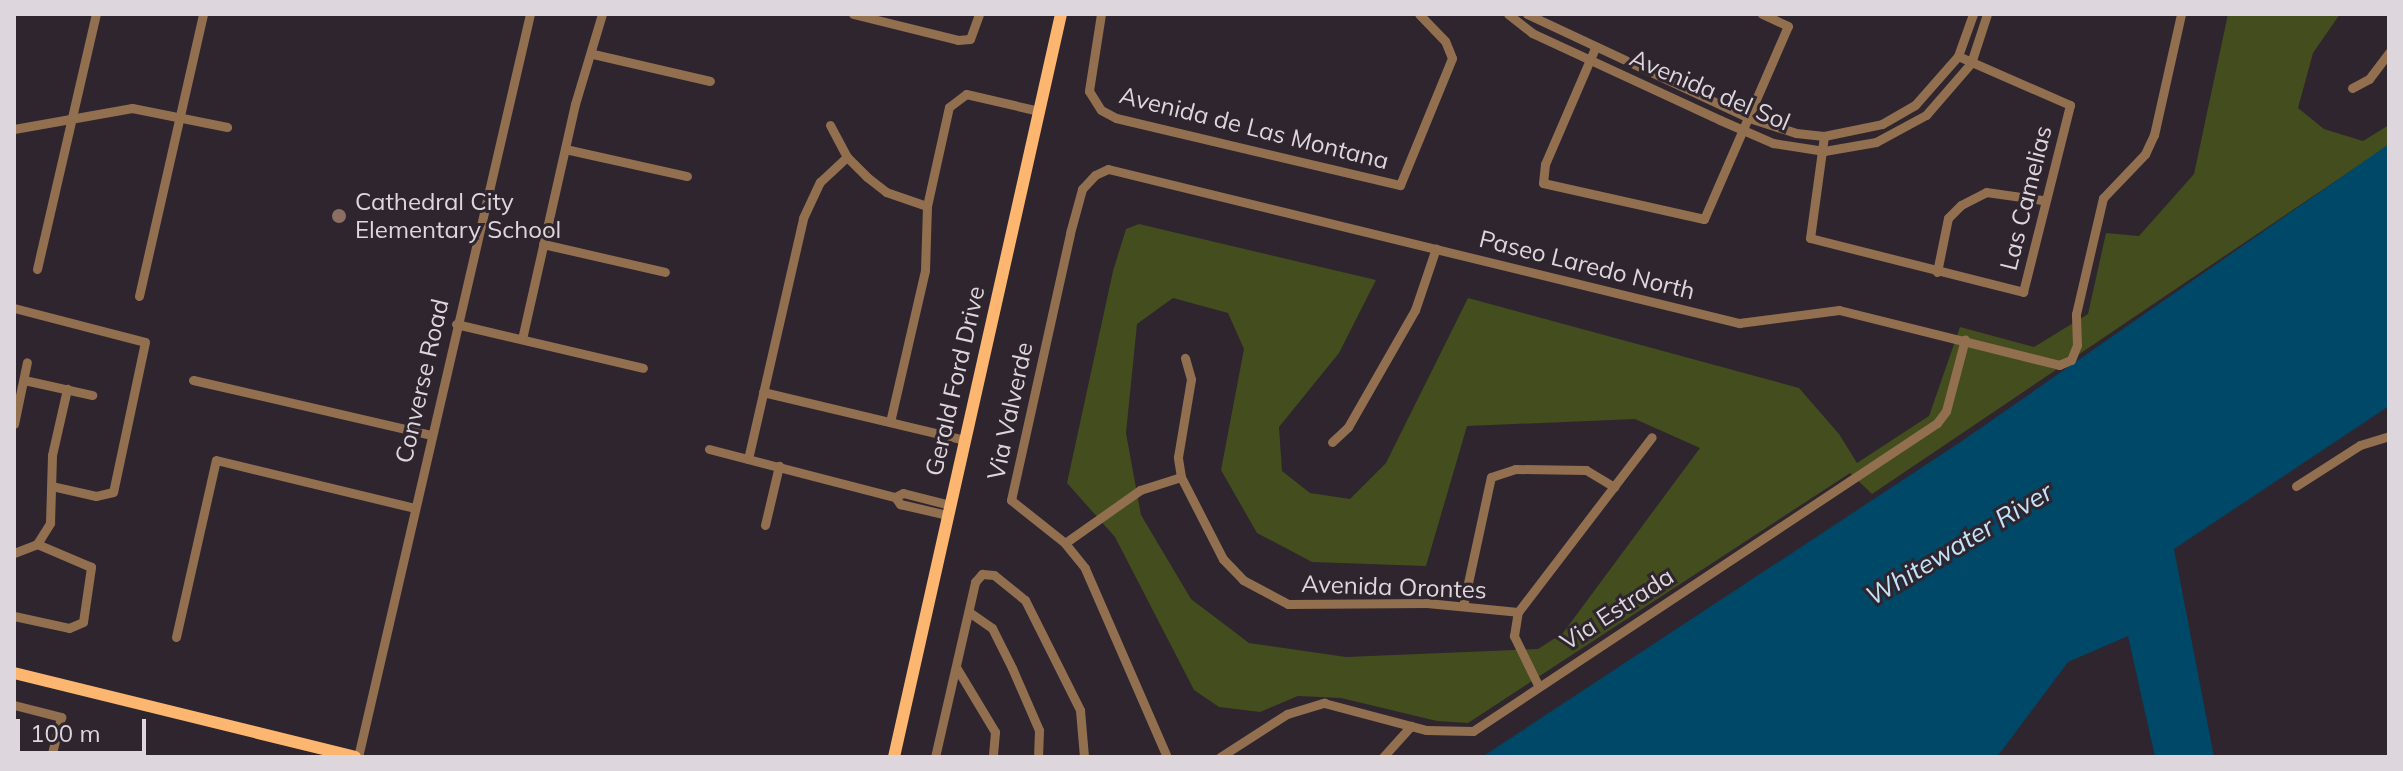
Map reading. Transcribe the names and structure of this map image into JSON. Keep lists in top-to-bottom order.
{
  "streets": {
    "main road": ["Gerald Ford Drive"],
    "street": [
      "Avenida del Sol",
      "Avenida de Las Montana",
      "Las Camelias",
      "Paseo Laredo North",
      "Converse Road",
      "Via Valverde",
      "Avenida Orontes",
      "Via Estrada"
    ]
  },
  "crossings": [
    ["Avenida del Sol", "Las Camelias"],
    ["Paseo Laredo North", "Via Valverde"],
    ["Paseo Laredo North", "Via Estrada"]
  ],
  "water": ["Whitewater River"],
  "places": ["Cathedral City Elementary School"],
  "scale_bar": "100 m"
}
